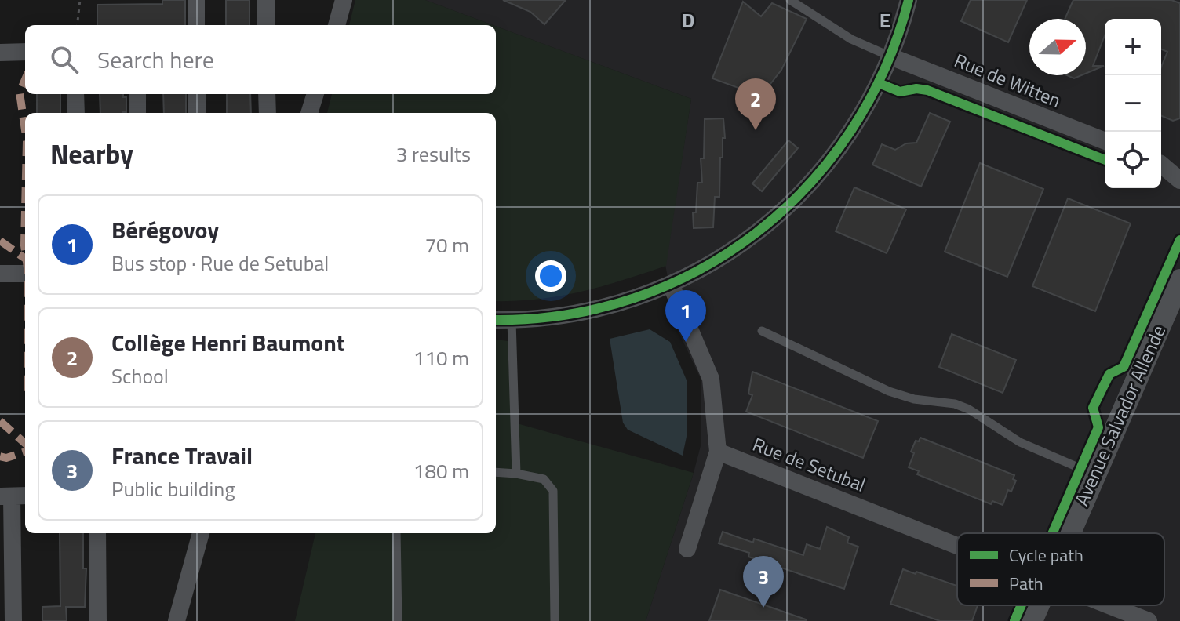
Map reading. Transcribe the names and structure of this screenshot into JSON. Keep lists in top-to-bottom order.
{
  "streets": {
    "street": ["Rue de Witten", "Avenue Salvador Allende", "Rue de Setubal"]
  },
  "legend": ["Cycle path", "Path"],
  "north": "right",
  "page": {
    "map_buttons": ["+", "−"],
    "search": "Search here",
    "pins": ["2", "1", "3"],
    "heading": ["Nearby", "3 results"],
    "list": [
      {
        "mark": "1",
        "name": "Bérégovoy",
        "note": "Bus stop · Rue de Setubal",
        "value": "70 m"
      },
      {
        "mark": "2",
        "name": "Collège Henri Baumont",
        "note": "School",
        "value": "110 m"
      },
      {
        "mark": "3",
        "name": "France Travail",
        "note": "Public building",
        "value": "180 m"
      }
    ]
  },
  "grid": {
    "columns": ["D", "E"]
  }
}
